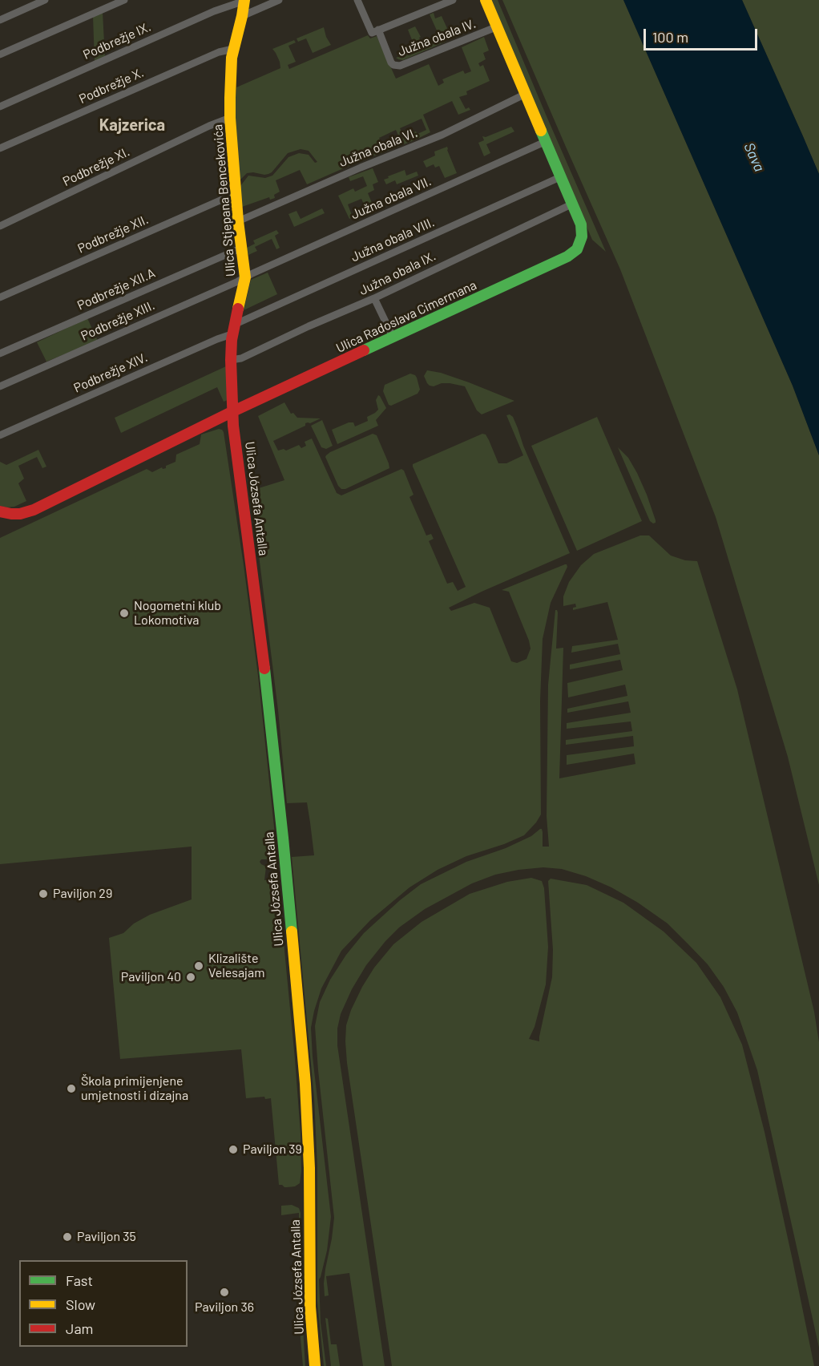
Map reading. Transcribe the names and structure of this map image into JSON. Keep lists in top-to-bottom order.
{
  "streets": {
    "street": [
      "Južna obala IV.",
      "Podbrežje IX.",
      "Podbrežje X.",
      "Južna obala VI.",
      "Podbrežje XI.",
      "Južna obala VII.",
      "Ulica Stjepana Bencekovića",
      "Podbrežje XII.",
      "Južna obala VIII.",
      "Južna obala IX.",
      "Podbrežje XII.A",
      "Ulica Radoslava Cimermana",
      "Podbrežje XIII.",
      "Podbrežje XIV.",
      "Ulica Józsefa Antalla"
    ]
  },
  "crossings": [
    ["Južna obala IV.", "Ulica Radoslava Cimermana"],
    ["Podbrežje IX.", "Ulica Stjepana Bencekovića"],
    ["Podbrežje X.", "Ulica Stjepana Bencekovića"],
    ["Južna obala VI.", "Ulica Stjepana Bencekovića"],
    ["Južna obala VI.", "Ulica Radoslava Cimermana"],
    ["Podbrežje XI.", "Ulica Stjepana Bencekovića"],
    ["Južna obala VII.", "Ulica Stjepana Bencekovića"],
    ["Južna obala VII.", "Ulica Radoslava Cimermana"],
    ["Južna obala VII.", "Podbrežje XIII."],
    ["Ulica Stjepana Bencekovića", "Podbrežje XII."],
    ["Ulica Stjepana Bencekovića", "Južna obala VIII."],
    ["Ulica Stjepana Bencekovića", "Južna obala IX."],
    ["Ulica Stjepana Bencekovića", "Podbrežje XII.A"],
    ["Ulica Stjepana Bencekovića", "Ulica Radoslava Cimermana"],
    ["Ulica Stjepana Bencekovića", "Podbrežje XIII."],
    ["Ulica Stjepana Bencekovića", "Podbrežje XIV."],
    ["Ulica Stjepana Bencekovića", "Ulica Józsefa Antalla"],
    ["Južna obala VIII.", "Ulica Radoslava Cimermana"],
    ["Južna obala VIII.", "Podbrežje XIV."],
    ["Južna obala IX.", "Ulica Radoslava Cimermana"],
    ["Ulica Radoslava Cimermana", "Ulica Józsefa Antalla"]
  ],
  "districts": ["Kajzerica"],
  "water": ["Sava"],
  "places": [
    "Nogometni klub Lokomotiva",
    "Paviljon 29",
    "Klizalište Velesajam",
    "Paviljon 40",
    "Škola primijenjene umjetnosti i dizajna",
    "Paviljon 39",
    "Paviljon 35",
    "Paviljon 36"
  ],
  "legend": ["Fast", "Slow", "Jam"],
  "scale_bar": "100 m"
}
